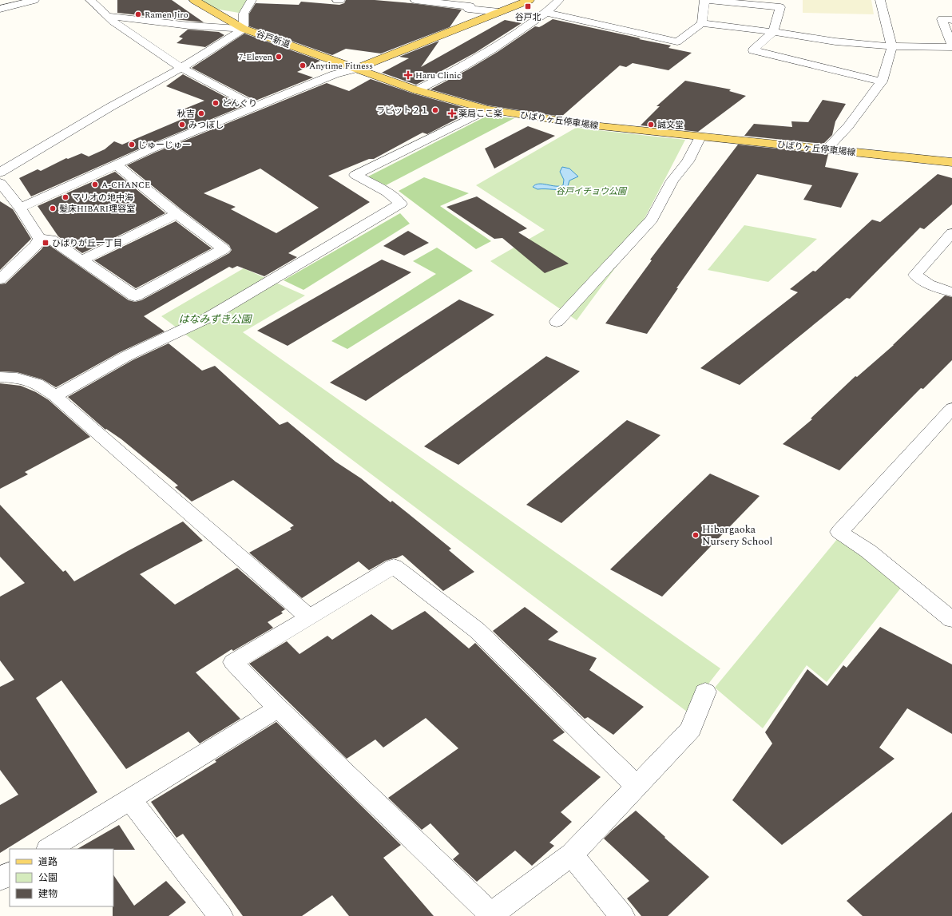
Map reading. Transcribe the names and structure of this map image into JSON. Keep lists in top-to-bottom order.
{
  "streets": {
    "main road": ["谷戸新道", "ひばりヶ丘停車場線"]
  },
  "crossings": [
    ["谷戸新道", "ひばりヶ丘停車場線"]
  ],
  "parks": ["谷戸イチョウ公園", "はなみずき公園"],
  "places": {
    "transit": ["谷戸北", "ひばりが丘一丁目"],
    "other": [
      "Ramen Jiro",
      "7-Eleven",
      "Anytime Fitness",
      "どんぐり",
      "ラビット２１",
      "秋吉",
      "みつぼし",
      "誠文堂",
      "じゅーじゅー",
      "A-CHANCE",
      "マリオの地中海",
      "髪床HIBARI理容室",
      "Hibargaoka Nursery School"
    ],
    "health": ["Haru Clinic", "薬局ここ楽"]
  },
  "legend": ["道路", "公園", "建物"]
}
